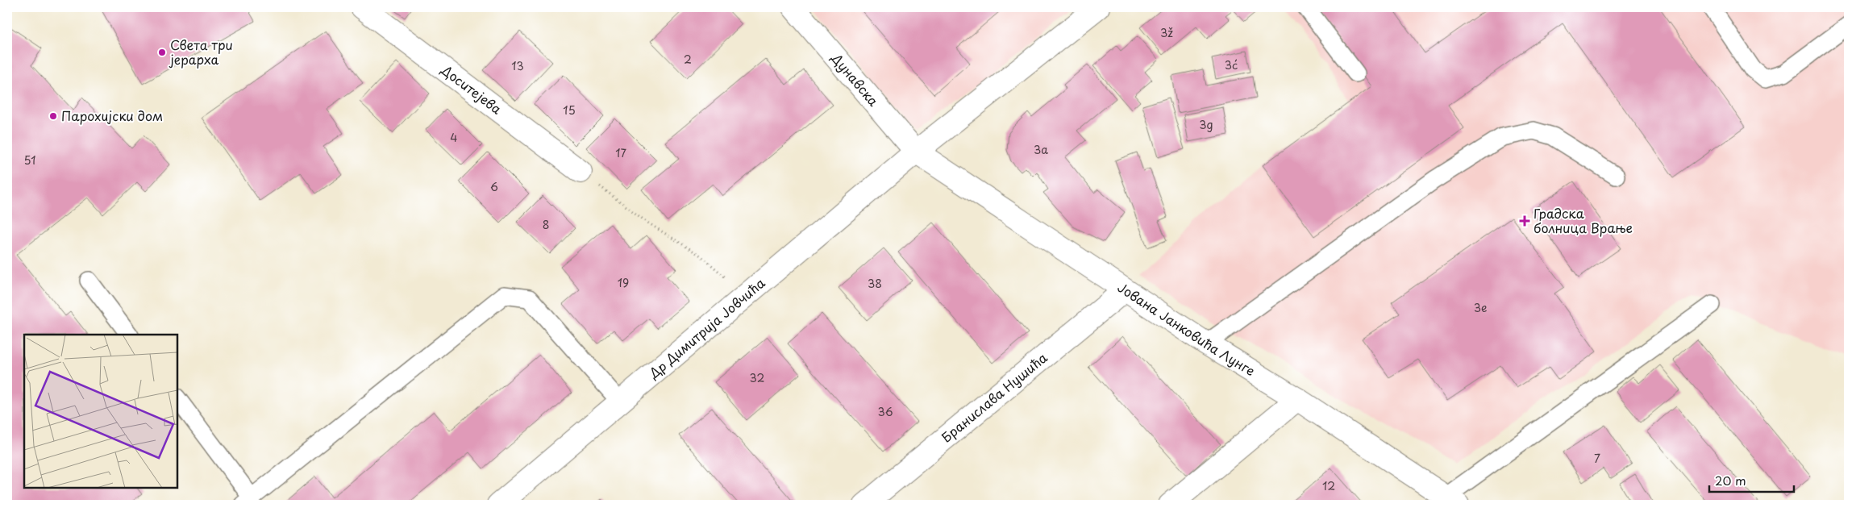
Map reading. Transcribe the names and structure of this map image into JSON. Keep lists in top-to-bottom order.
{
  "streets": {
    "street": [
      "Дунавска",
      "Доситејева",
      "Др Димитрија Јовчића",
      "Јована Јанковића Лунге",
      "Бранислава Нушића"
    ]
  },
  "crossings": [
    ["Дунавска", "Др Димитрија Јовчића"],
    ["Дунавска", "Јована Јанковића Лунге"],
    ["Др Димитрија Јовчића", "Јована Јанковића Лунге"],
    ["Јована Јанковића Лунге", "Бранислава Нушића"]
  ],
  "places": {
    "other": ["Света три јерарха", "Парохијски дом"],
    "health": ["Градска болница Врање"]
  },
  "house_numbers": [
    "3ž",
    "2",
    "3ć",
    "13",
    "15",
    "3g",
    "4",
    "3a",
    "17",
    "51",
    "6",
    "8",
    "19",
    "38",
    "3e",
    "32",
    "36",
    "7",
    "12"
  ],
  "scale_bar": "20 m"
}
